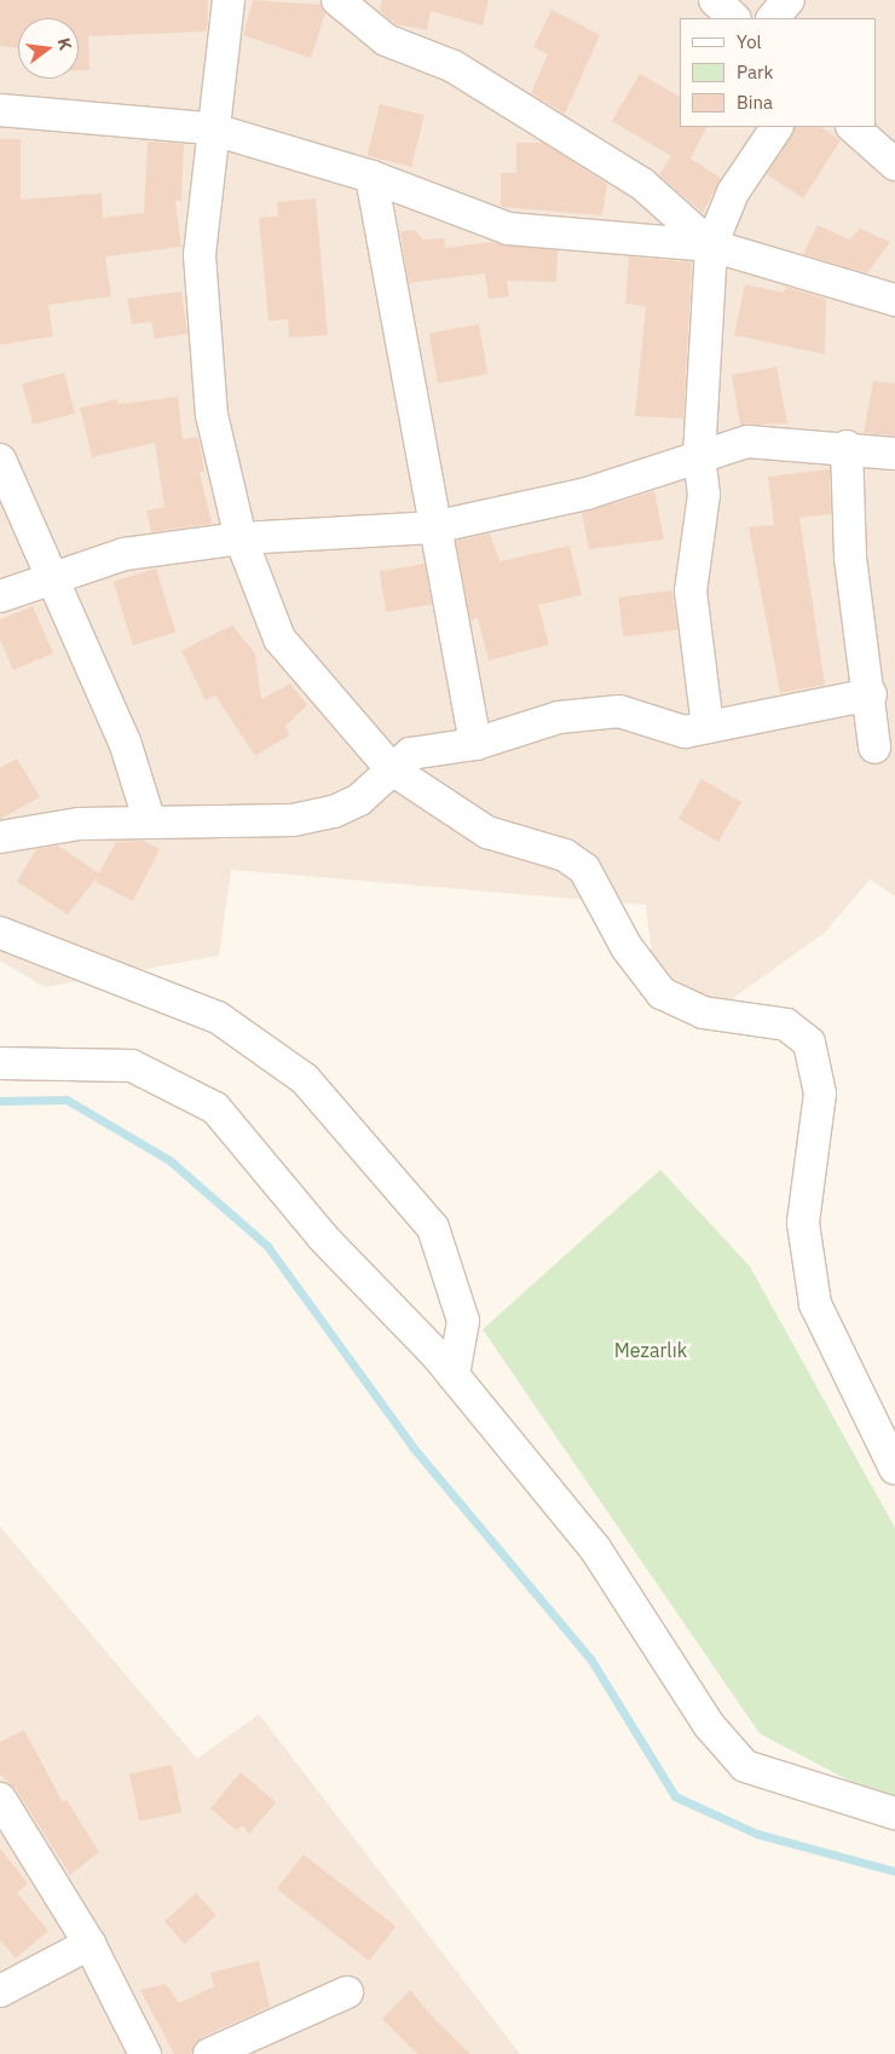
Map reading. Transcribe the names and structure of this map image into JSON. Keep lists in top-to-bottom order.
{
  "parks": ["Mezarlık"],
  "legend": ["Yol", "Park", "Bina"],
  "north": "right"
}
